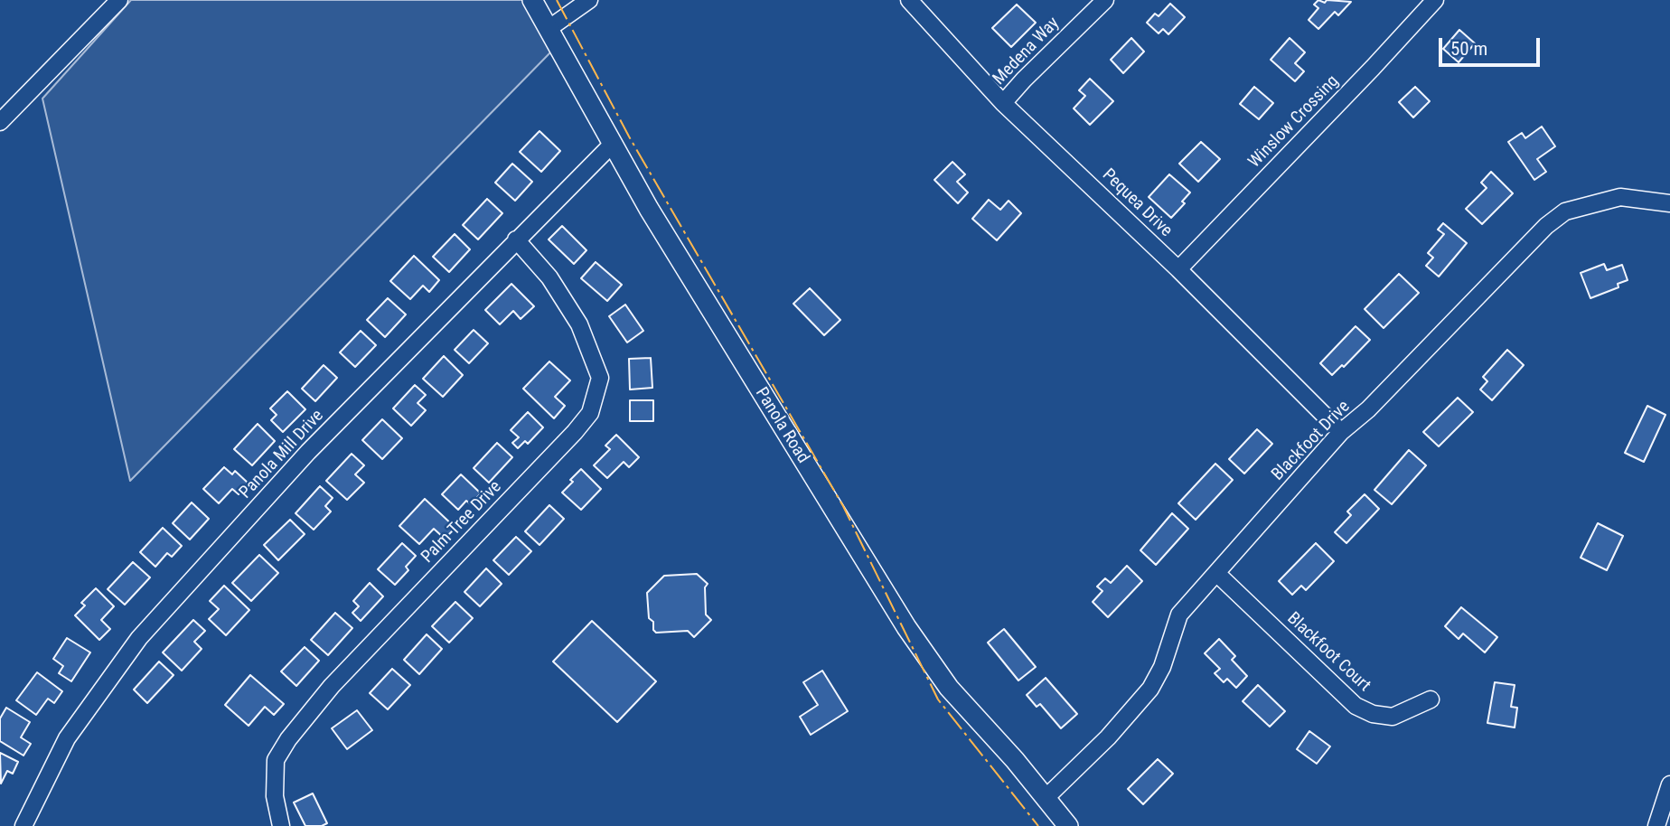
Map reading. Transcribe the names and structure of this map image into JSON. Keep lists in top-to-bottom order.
{
  "streets": {
    "main road": ["Panola Road"],
    "street": [
      "Medena Way",
      "Winslow Crossing",
      "Pequea Drive",
      "Blackfoot Drive",
      "Panola Mill Drive",
      "Palm Tree Drive",
      "Blackfoot Court"
    ]
  },
  "crossings": [
    ["Medena Way", "Pequea Drive"],
    ["Winslow Crossing", "Pequea Drive"],
    ["Pequea Drive", "Blackfoot Drive"],
    ["Panola Road", "Blackfoot Drive"],
    ["Panola Road", "Panola Mill Drive"],
    ["Blackfoot Drive", "Blackfoot Court"],
    ["Panola Mill Drive", "Palm Tree Drive"]
  ],
  "scale_bar": "50 m"
}
